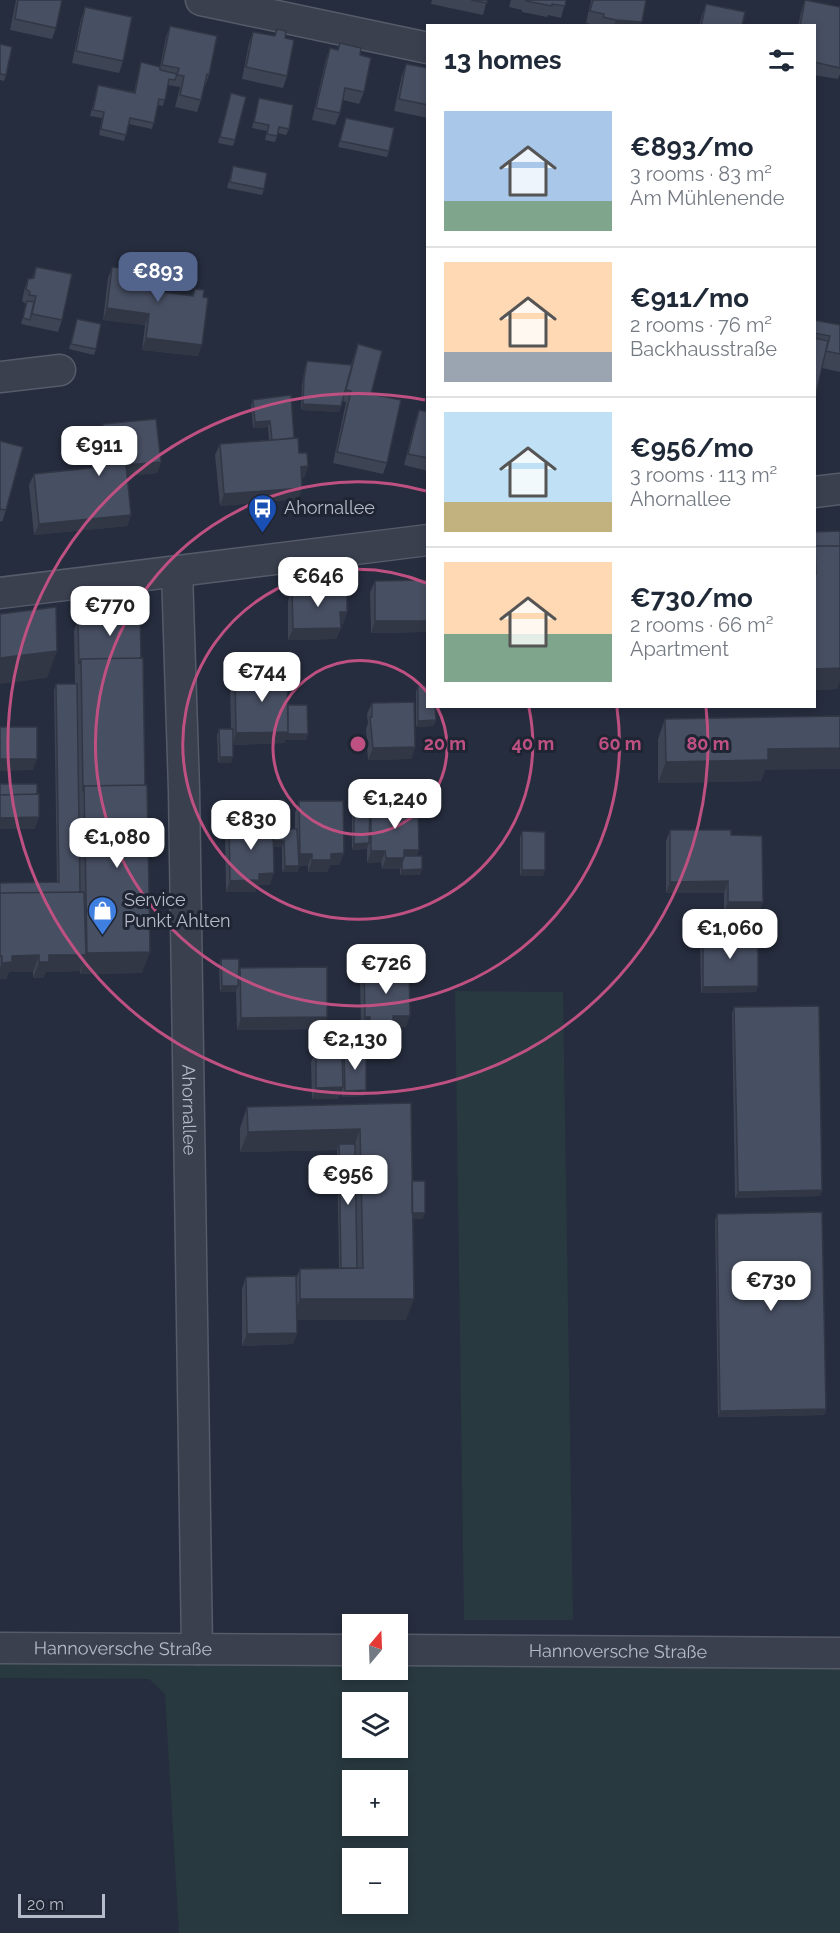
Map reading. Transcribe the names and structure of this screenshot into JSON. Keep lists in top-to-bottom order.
{
  "streets": {
    "street": ["Ahornallee", "Hannoversche Straße"]
  },
  "crossings": [
    ["Ahornallee", "Hannoversche Straße"]
  ],
  "places": {
    "bus stop": ["Ahornallee"],
    "shop": ["Service Punkt Ahlten"]
  },
  "scale_bar": "20 m",
  "north": "top",
  "page": {
    "heading": "13 homes",
    "list": [
      {
        "name": "€893/mo",
        "note": "3 rooms · 83 m² · Am Mühlenende"
      },
      {
        "name": "€911/mo",
        "note": "2 rooms · 76 m² · Backhausstraße"
      },
      {
        "name": "€956/mo",
        "note": "3 rooms · 113 m² · Ahornallee"
      },
      {
        "name": "€730/mo",
        "note": "2 rooms · 66 m² · Apartment"
      }
    ],
    "price": [
      "€893",
      "€911",
      "€646",
      "€770",
      "€744",
      "€1,240",
      "€830",
      "€1,080",
      "€1,060",
      "€726",
      "€2,130",
      "€956",
      "€730"
    ],
    "map_buttons": ["+", "−"],
    "scale": "20 m"
  },
  "rings": [
    "20 m",
    "40 m",
    "60 m",
    "80 m"
  ]
}
